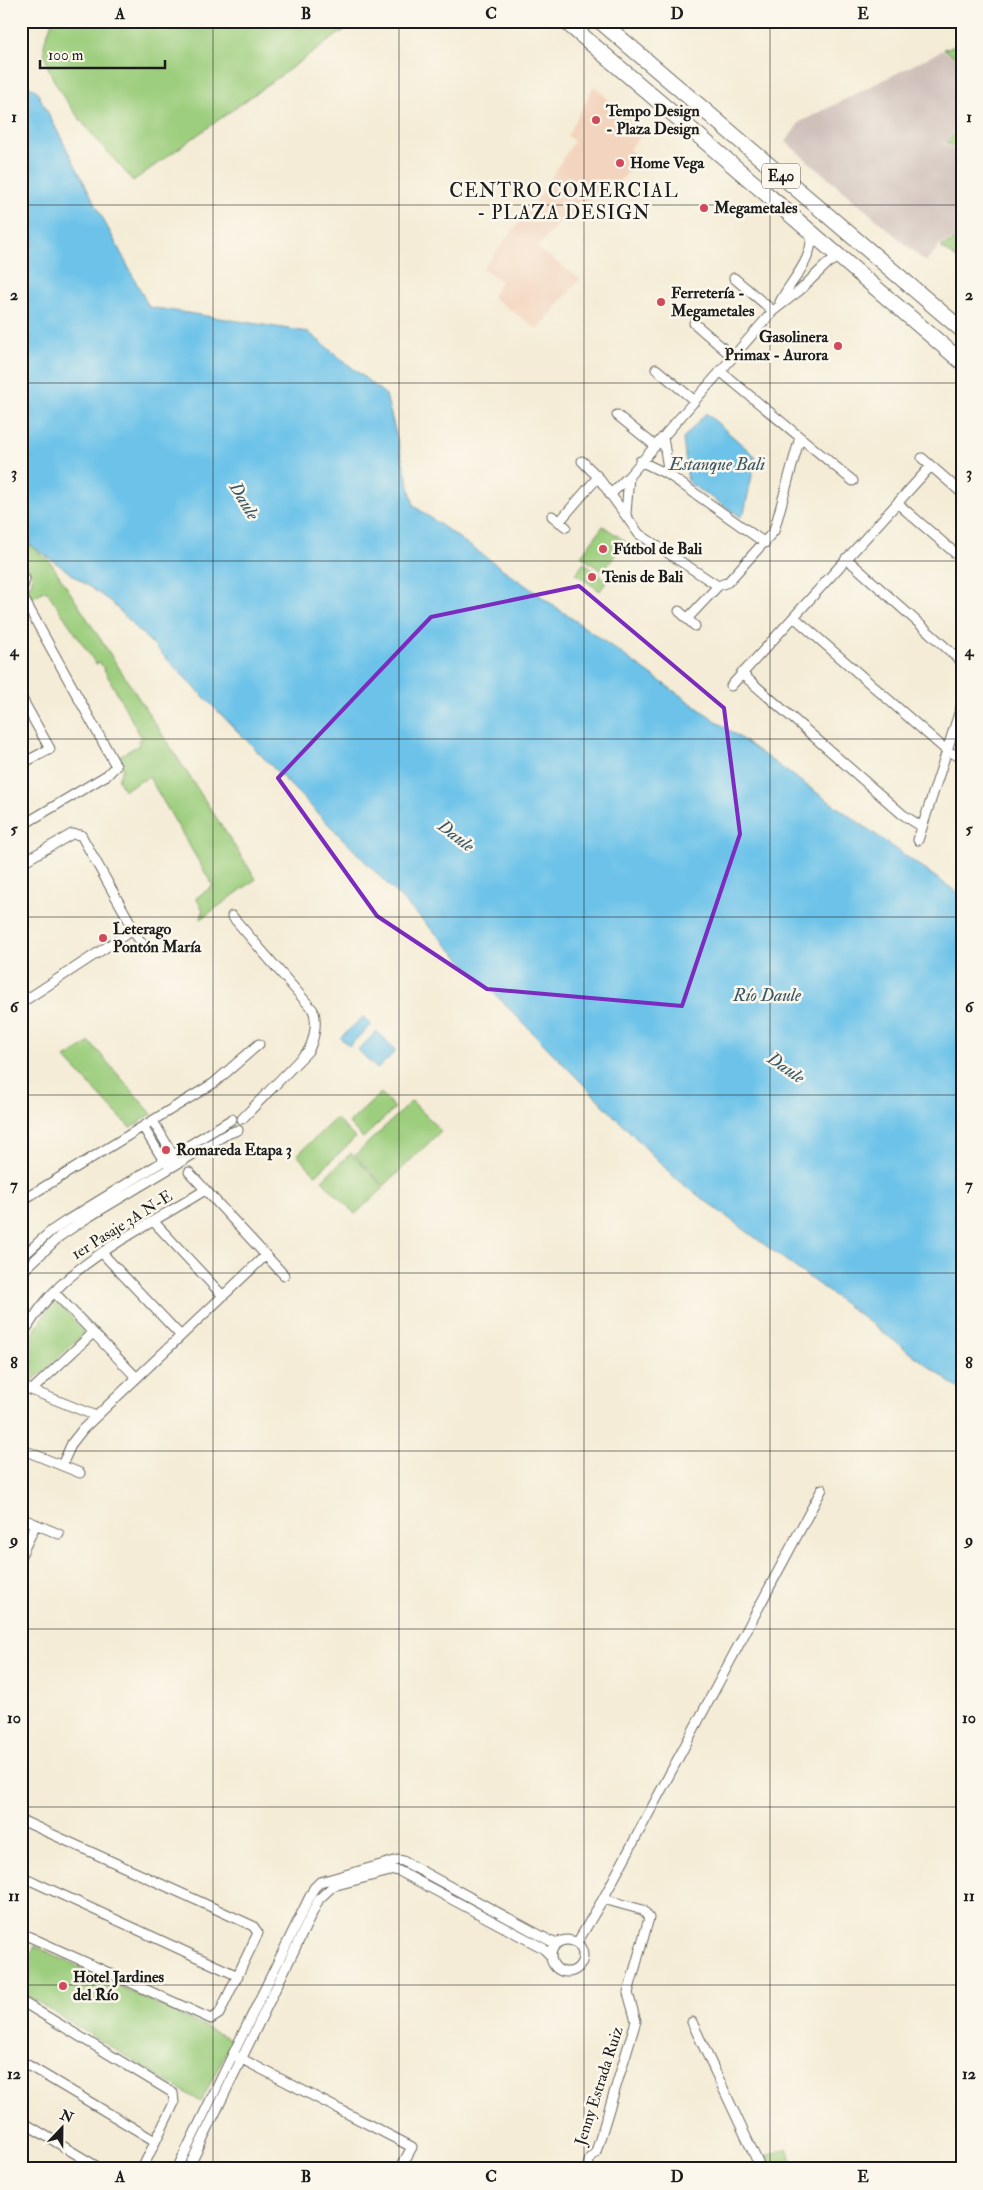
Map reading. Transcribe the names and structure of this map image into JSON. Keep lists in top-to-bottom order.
{
  "streets": {
    "highway": ["E40"],
    "street": ["1er Pasaje 3A N-E", "Jenny Estrada Ruiz"]
  },
  "districts": ["CENTRO COMERCIAL - PLAZA DESIGN"],
  "water": ["Estanque Bali", "Daule", "Río Daule"],
  "places": [
    "Tempo Design - Plaza Design",
    "Home Vega",
    "Megametales",
    "Ferretería - Megametales",
    "Gasolinera Primax - Aurora",
    "Fútbol de Bali",
    "Tenis de Bali",
    "Leterago Pontón María",
    "Romareda Etapa 3",
    "Hotel Jardines del Río"
  ],
  "scale_bar": "100 m",
  "north": "top",
  "grid": {
    "columns": [
      "A",
      "B",
      "C",
      "D",
      "E"
    ],
    "rows": [
      "1",
      "2",
      "3",
      "4",
      "5",
      "6",
      "7",
      "8",
      "9",
      "10",
      "11",
      "12"
    ]
  }
}
